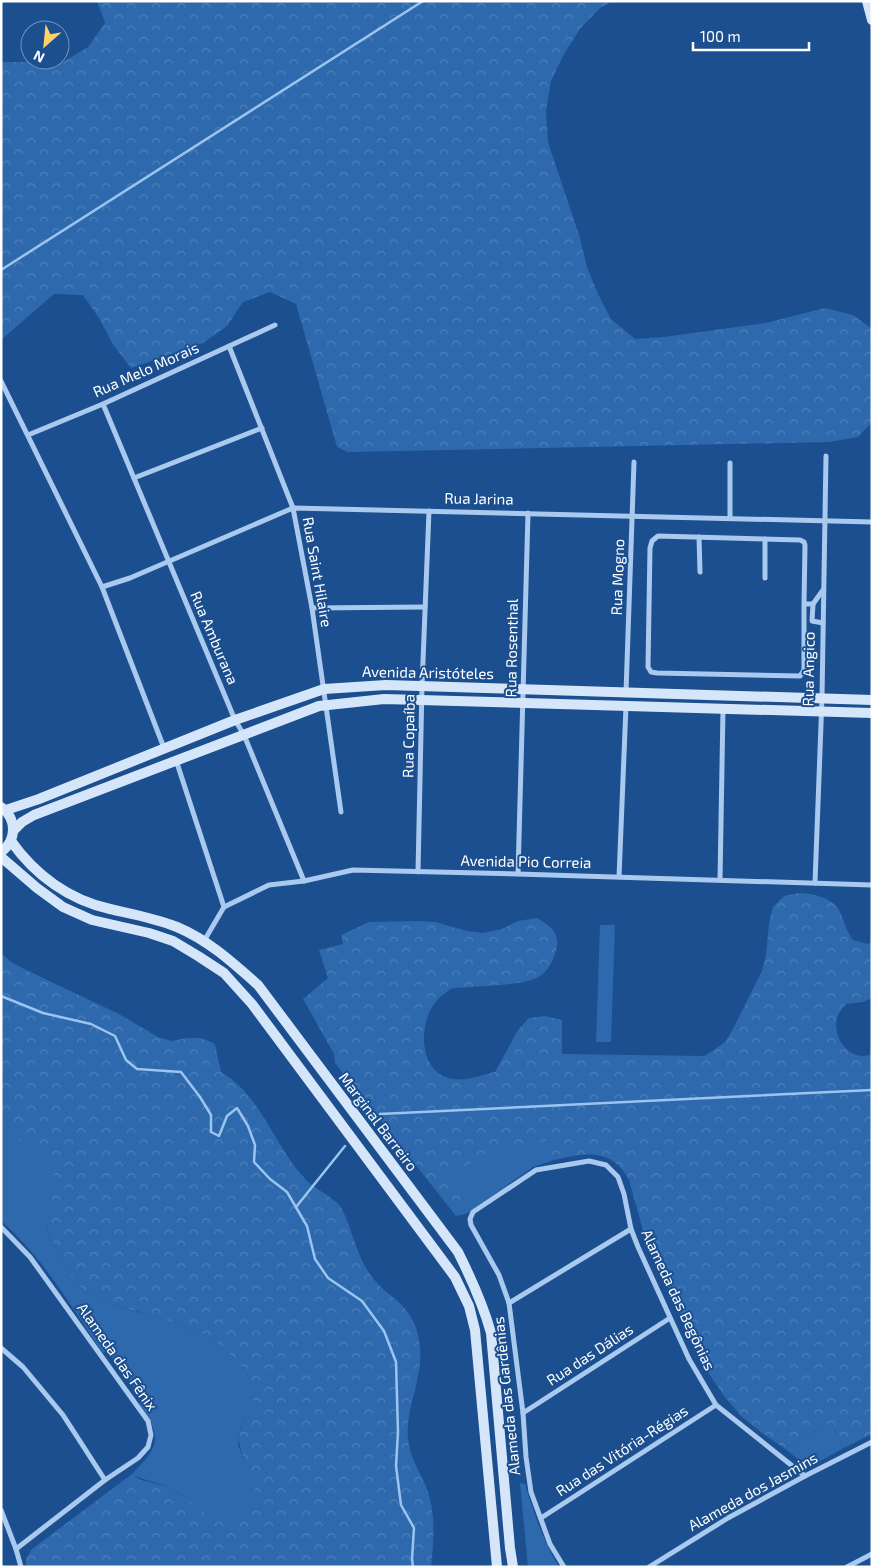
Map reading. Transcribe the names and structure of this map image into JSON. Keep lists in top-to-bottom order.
{
  "streets": {
    "street": [
      "Rua Melo Morais",
      "Rua Jarina",
      "Rua Saint Hilaire",
      "Rua Mogno",
      "Rua Amburana",
      "Rua Rosenthal",
      "Rua Angico",
      "Avenida Aristóteles",
      "Rua Copaíba",
      "Avenida Pio Correia",
      "Marginal Barreiro",
      "Alameda das Begônias",
      "Rua das Dálias",
      "Alameda das Fênix",
      "Alameda das Gardênias",
      "Rua das Vitória-Régias",
      "Alameda dos Jasmins"
    ]
  },
  "crossings": [
    ["Rua Melo Morais", "Rua Saint Hilaire"],
    ["Rua Melo Morais", "Rua Amburana"],
    ["Rua Jarina", "Rua Saint Hilaire"],
    ["Rua Jarina", "Rua Mogno"],
    ["Rua Jarina", "Rua Amburana"],
    ["Rua Jarina", "Rua Rosenthal"],
    ["Rua Jarina", "Rua Angico"],
    ["Rua Jarina", "Rua Copaíba"],
    ["Rua Saint Hilaire", "Avenida Aristóteles"],
    ["Rua Mogno", "Avenida Aristóteles"],
    ["Rua Amburana", "Avenida Aristóteles"],
    ["Rua Amburana", "Avenida Pio Correia"],
    ["Rua Rosenthal", "Avenida Aristóteles"],
    ["Rua Rosenthal", "Avenida Pio Correia"],
    ["Rua Angico", "Avenida Aristóteles"],
    ["Rua Angico", "Avenida Pio Correia"],
    ["Avenida Aristóteles", "Rua Copaíba"],
    ["Rua Copaíba", "Avenida Pio Correia"],
    ["Alameda das Begônias", "Rua das Dálias"],
    ["Alameda das Begônias", "Alameda das Gardênias"],
    ["Alameda das Begônias", "Rua das Vitória-Régias"],
    ["Alameda das Begônias", "Alameda dos Jasmins"],
    ["Rua das Dálias", "Alameda das Gardênias"],
    ["Alameda das Gardênias", "Rua das Vitória-Régias"]
  ],
  "scale_bar": "100 m",
  "north": "bottom left"
}
